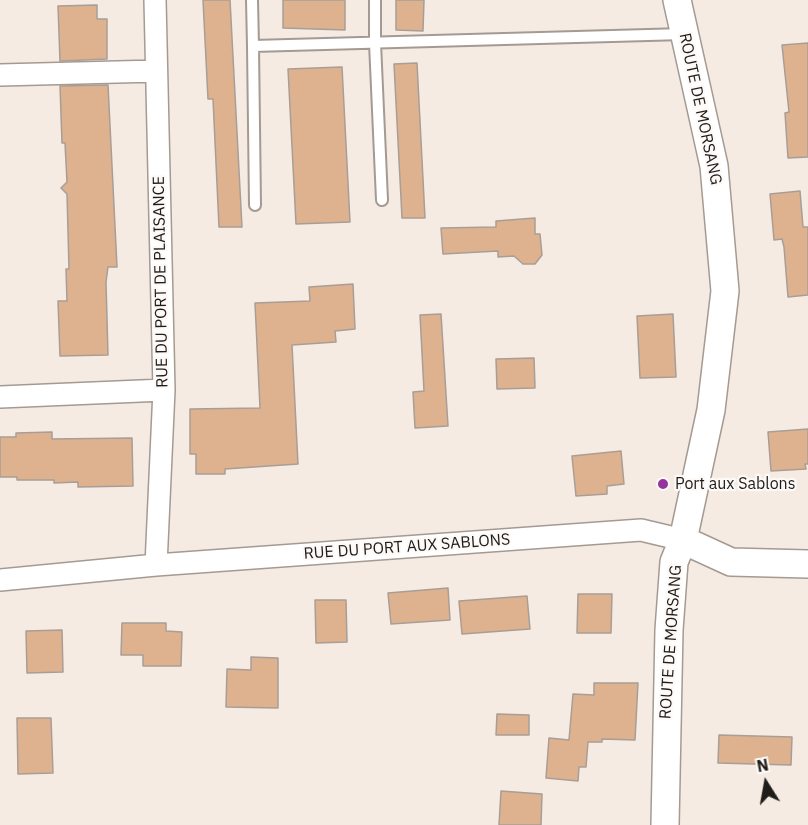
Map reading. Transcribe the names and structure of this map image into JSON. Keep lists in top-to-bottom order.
{
  "streets": {
    "street": ["ROUTE DE MORSANG", "RUE DU PORT DE PLAISANCE", "RUE DU PORT AUX SABLONS"]
  },
  "crossings": [
    ["ROUTE DE MORSANG", "RUE DU PORT AUX SABLONS"],
    ["RUE DU PORT DE PLAISANCE", "RUE DU PORT AUX SABLONS"]
  ],
  "places": ["Port aux Sablons"],
  "north": "top"
}
